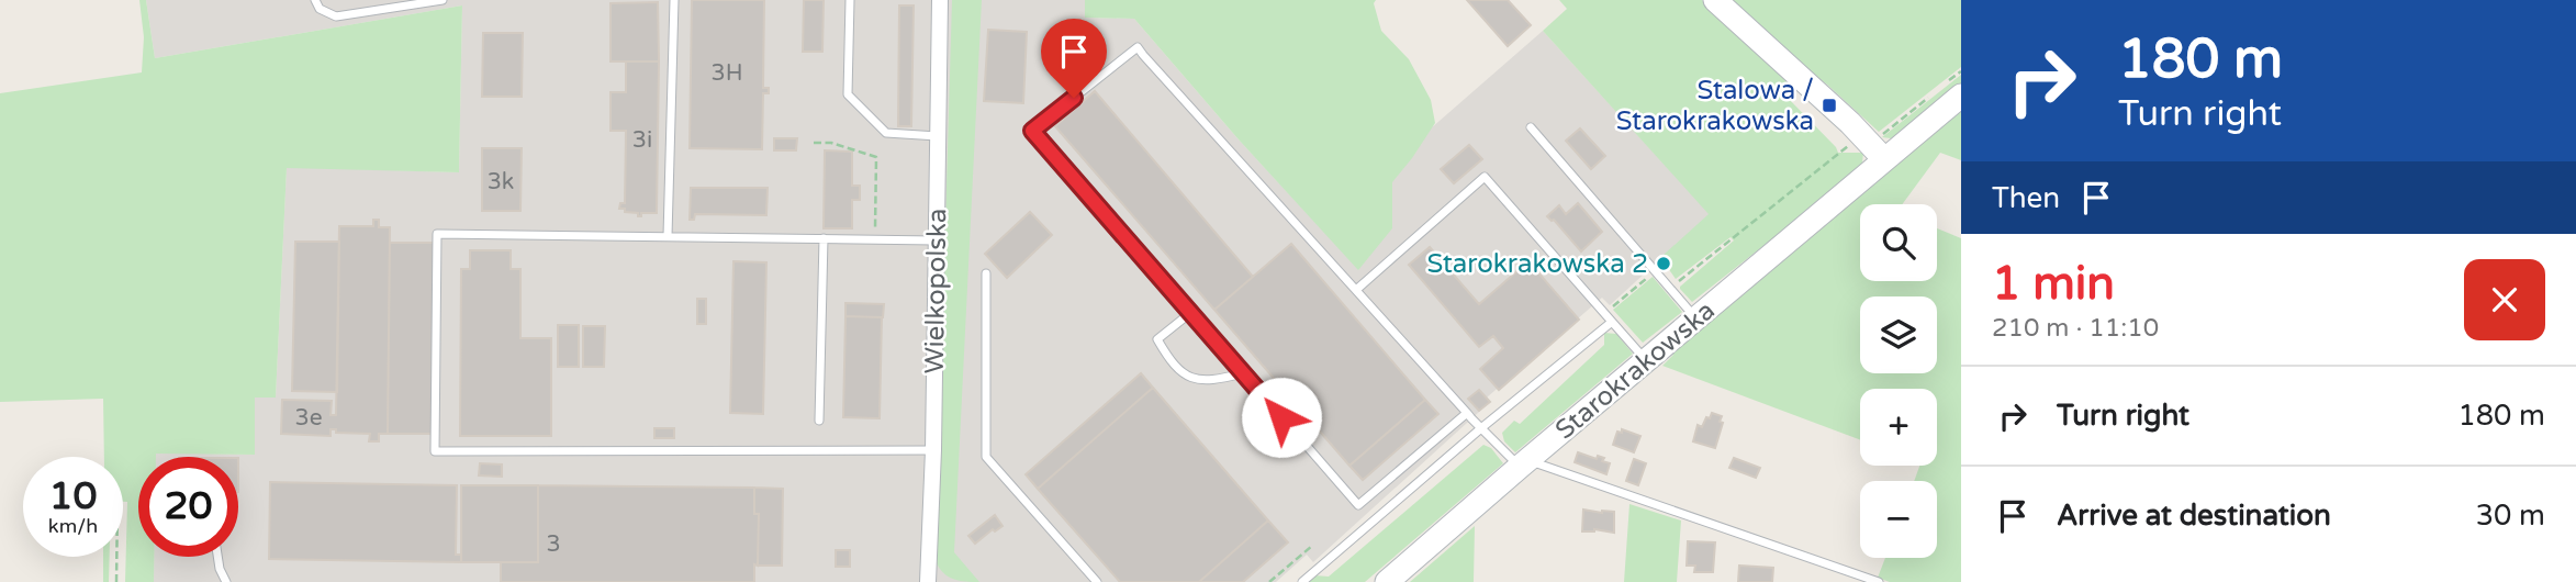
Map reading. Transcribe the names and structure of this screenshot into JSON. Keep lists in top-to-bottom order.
{
  "streets": {
    "street": ["Wielkopolska", "Starokrakowska"]
  },
  "places": {
    "transit": ["Stalowa / Starokrakowska"],
    "other": ["Starokrakowska 2"]
  },
  "house_numbers": [
    "3H",
    "3i",
    "3k",
    "3e",
    "3"
  ],
  "page": {
    "turn": ["180 m", "Turn right"],
    "then": "Then",
    "map_buttons": ["+", "−"],
    "heading": ["1 min", "210 m · 11:10"],
    "list": [
      {
        "name": "Turn right",
        "value": "180 m"
      },
      {
        "name": "Arrive at destination",
        "value": "30 m"
      }
    ],
    "speed": "10 km/h",
    "limit": "20"
  }
}
